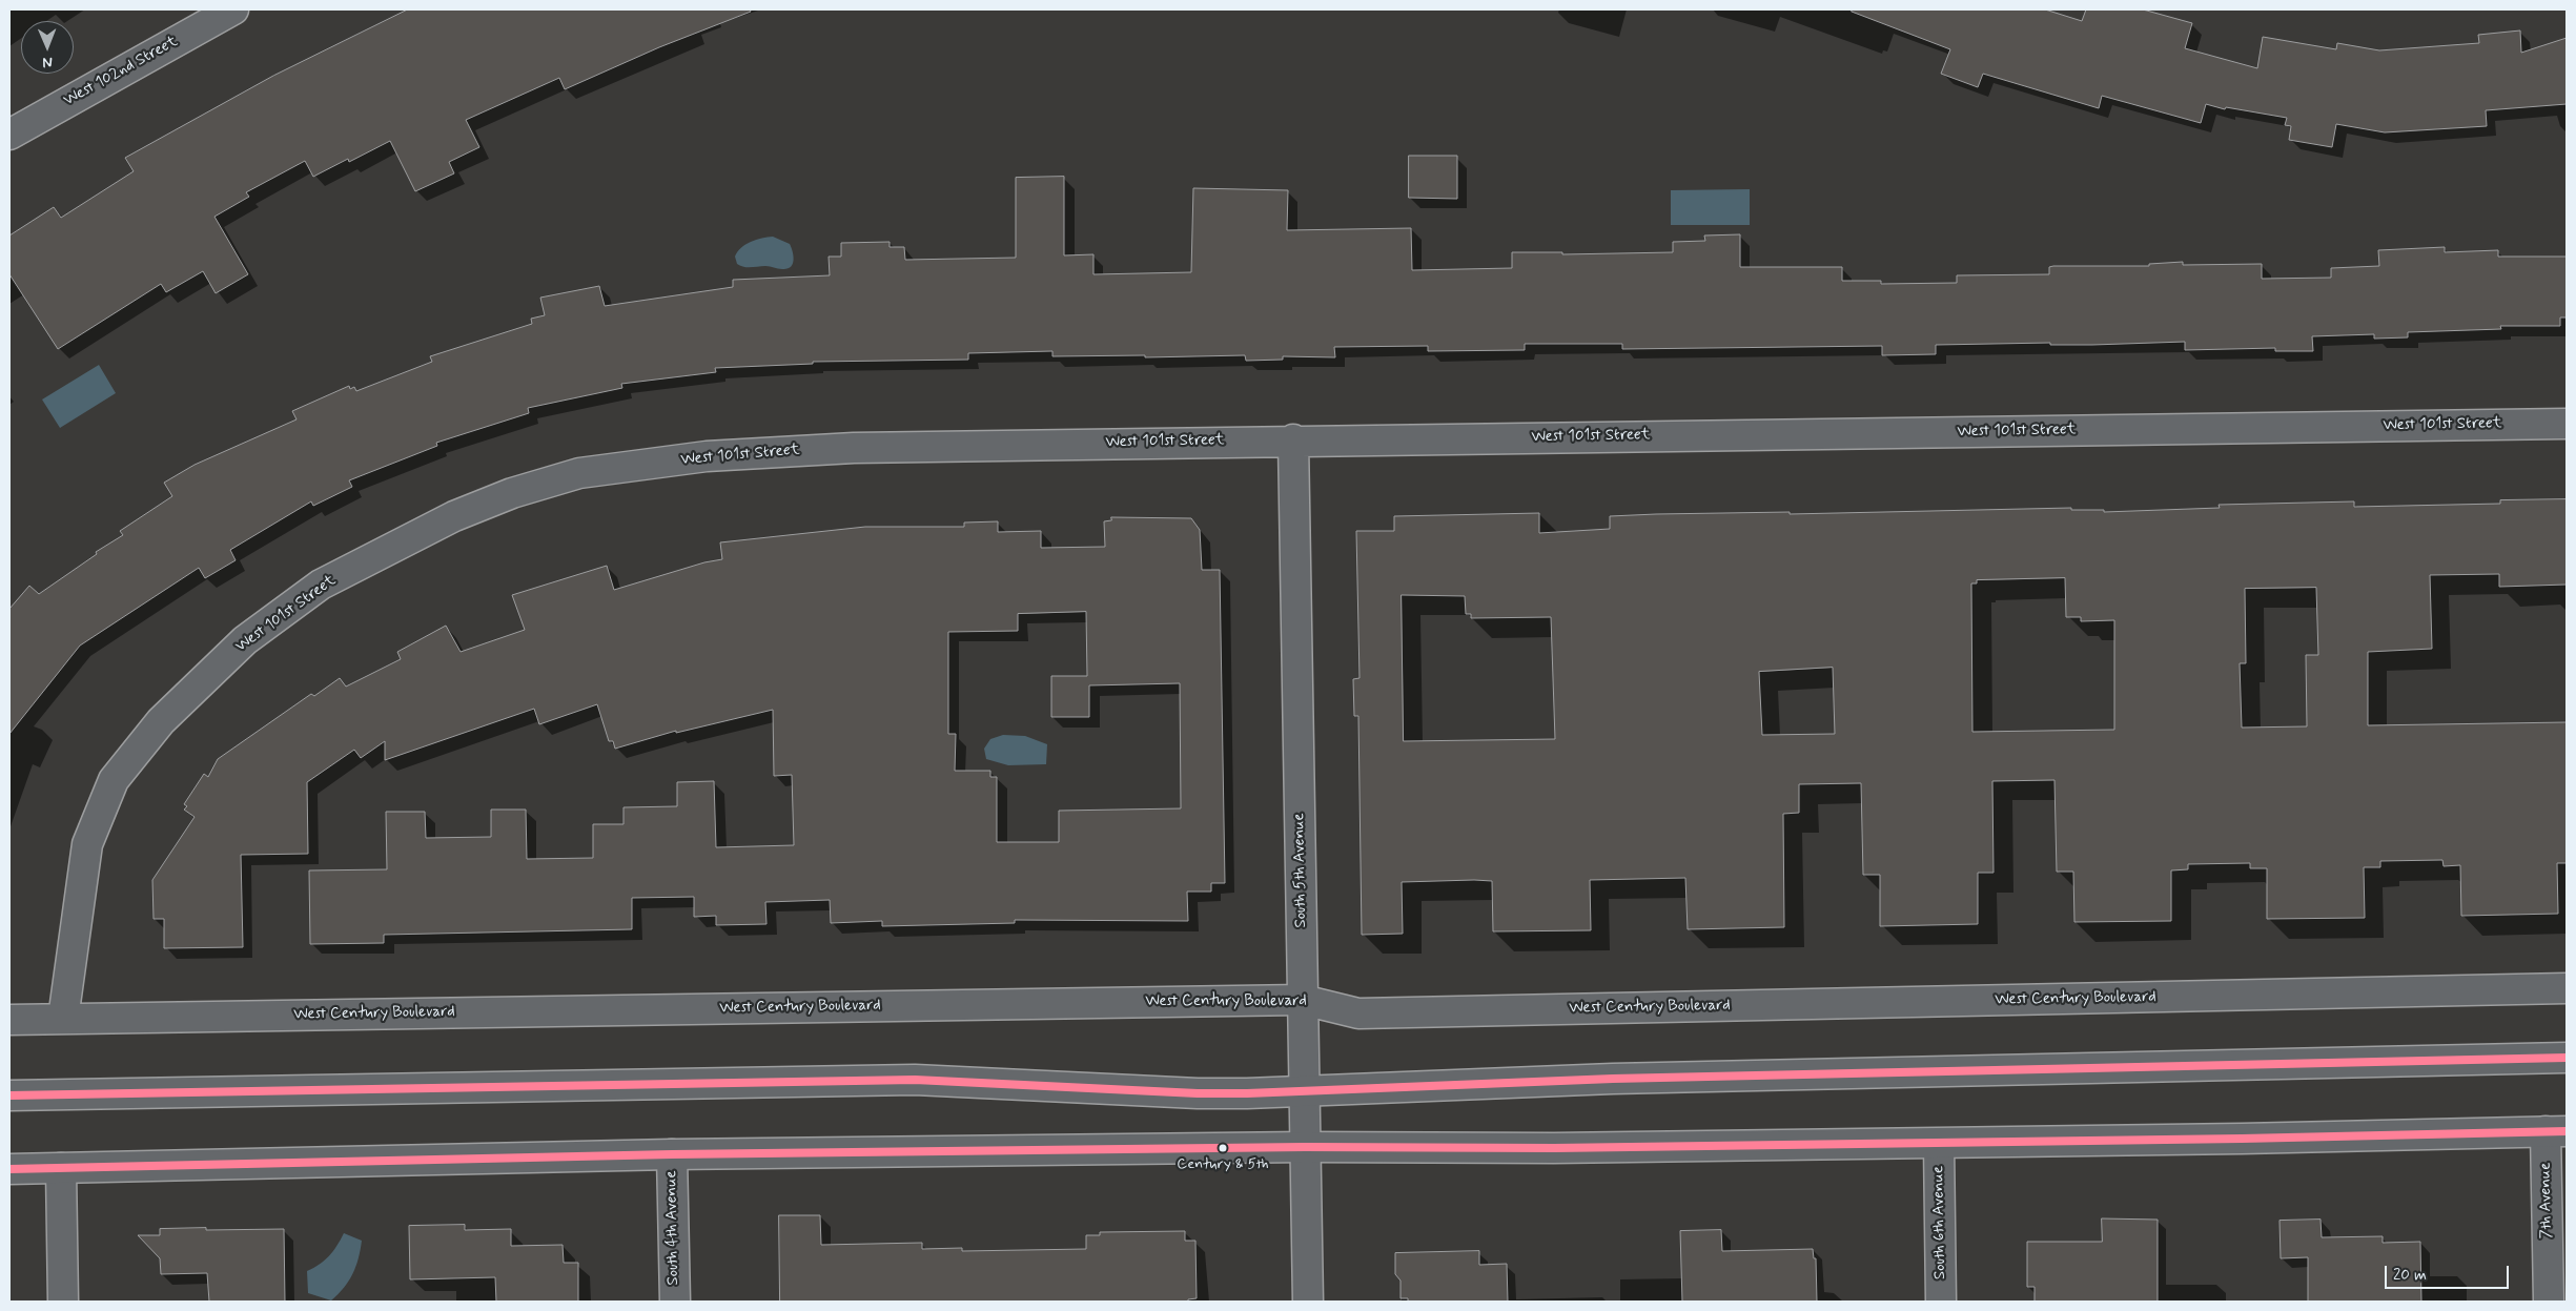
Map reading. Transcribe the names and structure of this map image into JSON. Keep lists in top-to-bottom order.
{
  "streets": {
    "street": [
      "West 102nd Street",
      "West 101st Street",
      "South 5th Avenue",
      "West Century Boulevard",
      "7th Avenue",
      "South 6th Avenue",
      "South 4th Avenue"
    ]
  },
  "crossings": [
    ["West 101st Street", "South 5th Avenue"],
    ["West 101st Street", "West Century Boulevard"],
    ["South 5th Avenue", "West Century Boulevard"]
  ],
  "places": ["Century & 5th"],
  "scale_bar": "20 m",
  "north": "bottom"
}
